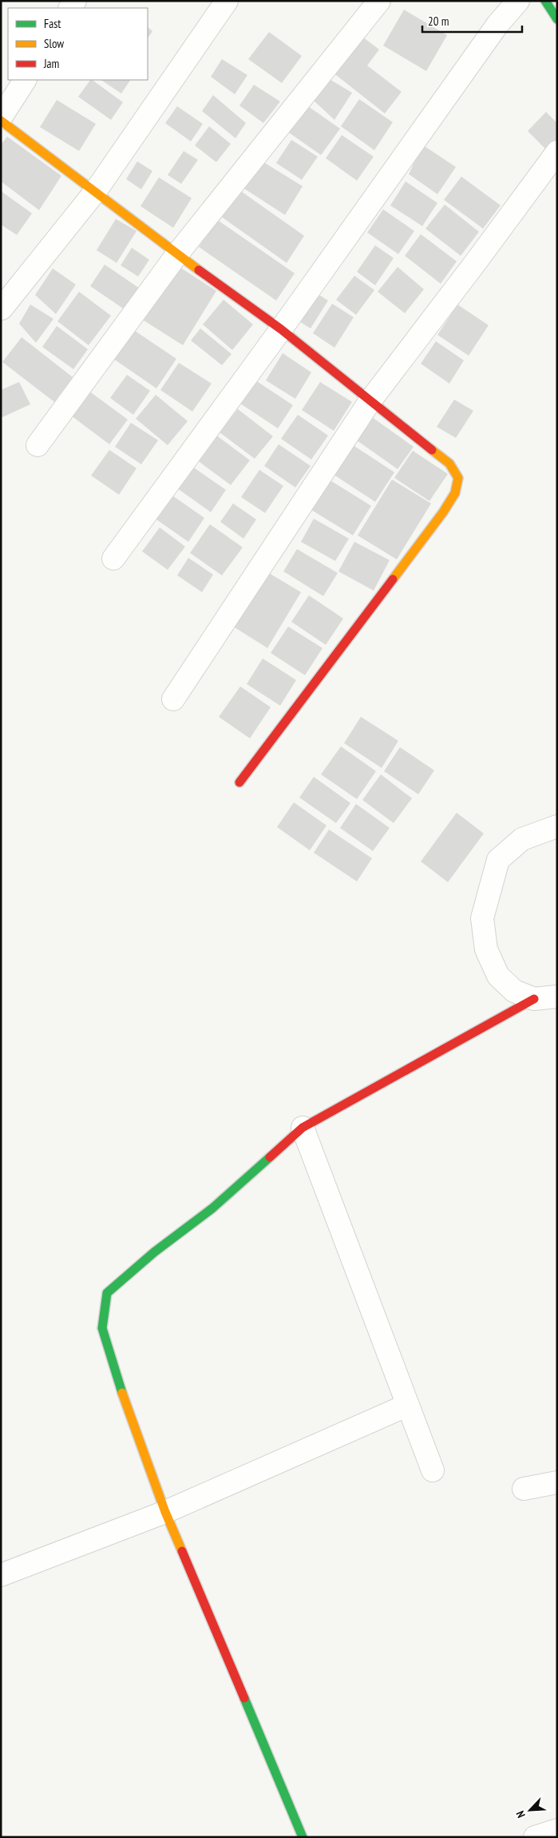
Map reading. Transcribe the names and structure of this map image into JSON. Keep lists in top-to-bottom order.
{
  "legend": ["Fast", "Slow", "Jam"],
  "scale_bar": "20 m",
  "north": "bottom left"
}
